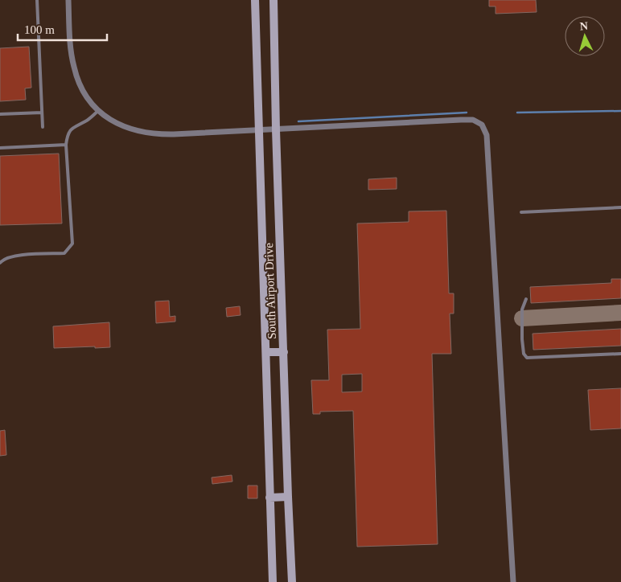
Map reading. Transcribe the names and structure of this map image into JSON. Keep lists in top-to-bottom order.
{
  "streets": {
    "main road": ["South Airport Drive"]
  },
  "scale_bar": "100 m",
  "north": "top"
}
